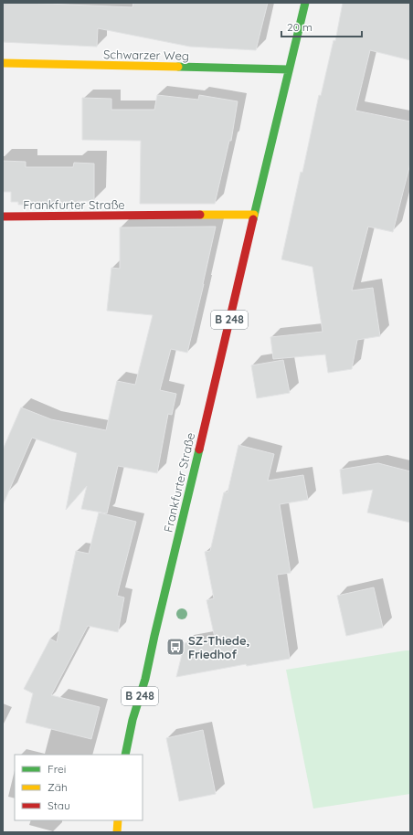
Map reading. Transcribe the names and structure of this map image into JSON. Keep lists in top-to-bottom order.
{
  "streets": {
    "main road": ["Schwarzer Weg", "Frankfurter Straße", "B 248"]
  },
  "crossings": [
    ["Schwarzer Weg", "Frankfurter Straße"]
  ],
  "places": {
    "bus stop": ["SZ-Thiede, Friedhof"]
  },
  "legend": ["Frei", "Zäh", "Stau"],
  "scale_bar": "20 m"
}
